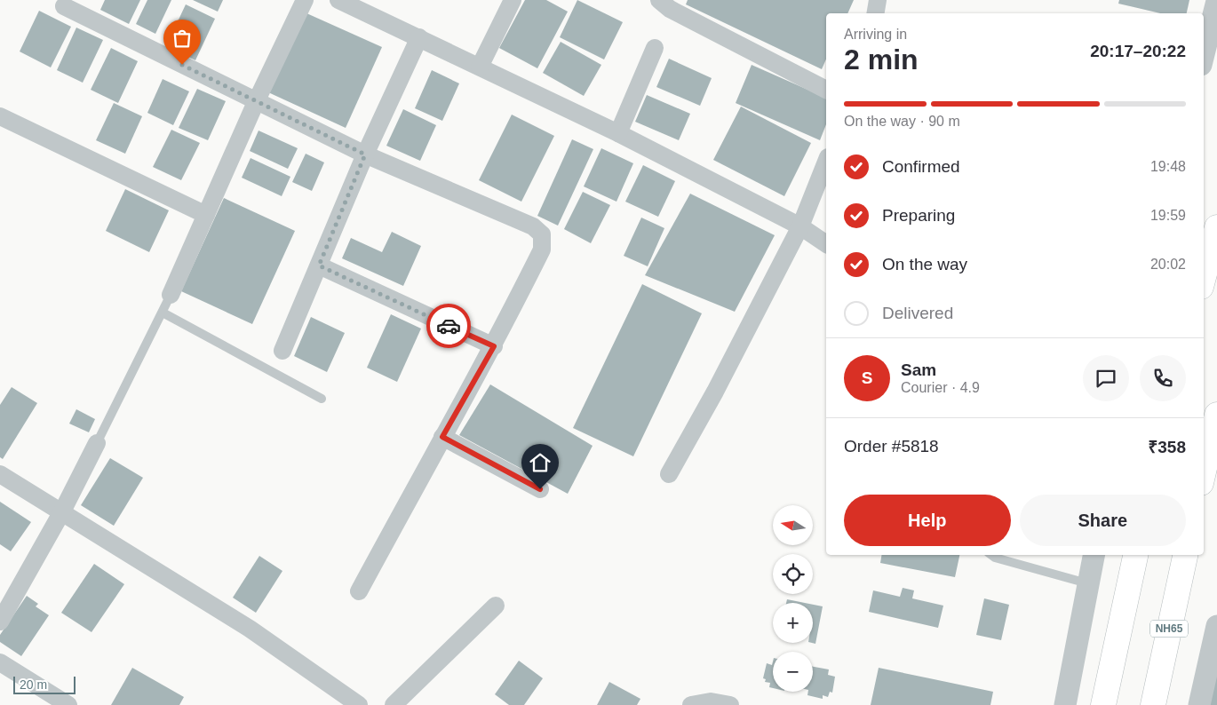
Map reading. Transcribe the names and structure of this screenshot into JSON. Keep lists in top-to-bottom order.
{
  "streets": {
    "highway": ["NH65"]
  },
  "scale_bar": "20 m",
  "north": "left",
  "page": {
    "heading": ["2 min", "Arriving in", "20:17–20:22"],
    "panel": [
      "Sam",
      "Courier · 4.9",
      "Order #5818",
      "₹358"
    ],
    "bar": "On the way · 90 m",
    "list": [
      ["Confirmed", "19:48"],
      ["Preparing", "19:59"],
      ["On the way", "20:02"],
      "Delivered"
    ],
    "round": "S",
    "buttons": ["Help", "Share"],
    "map_buttons": ["+", "−"],
    "scale": "20 m"
  }
}
